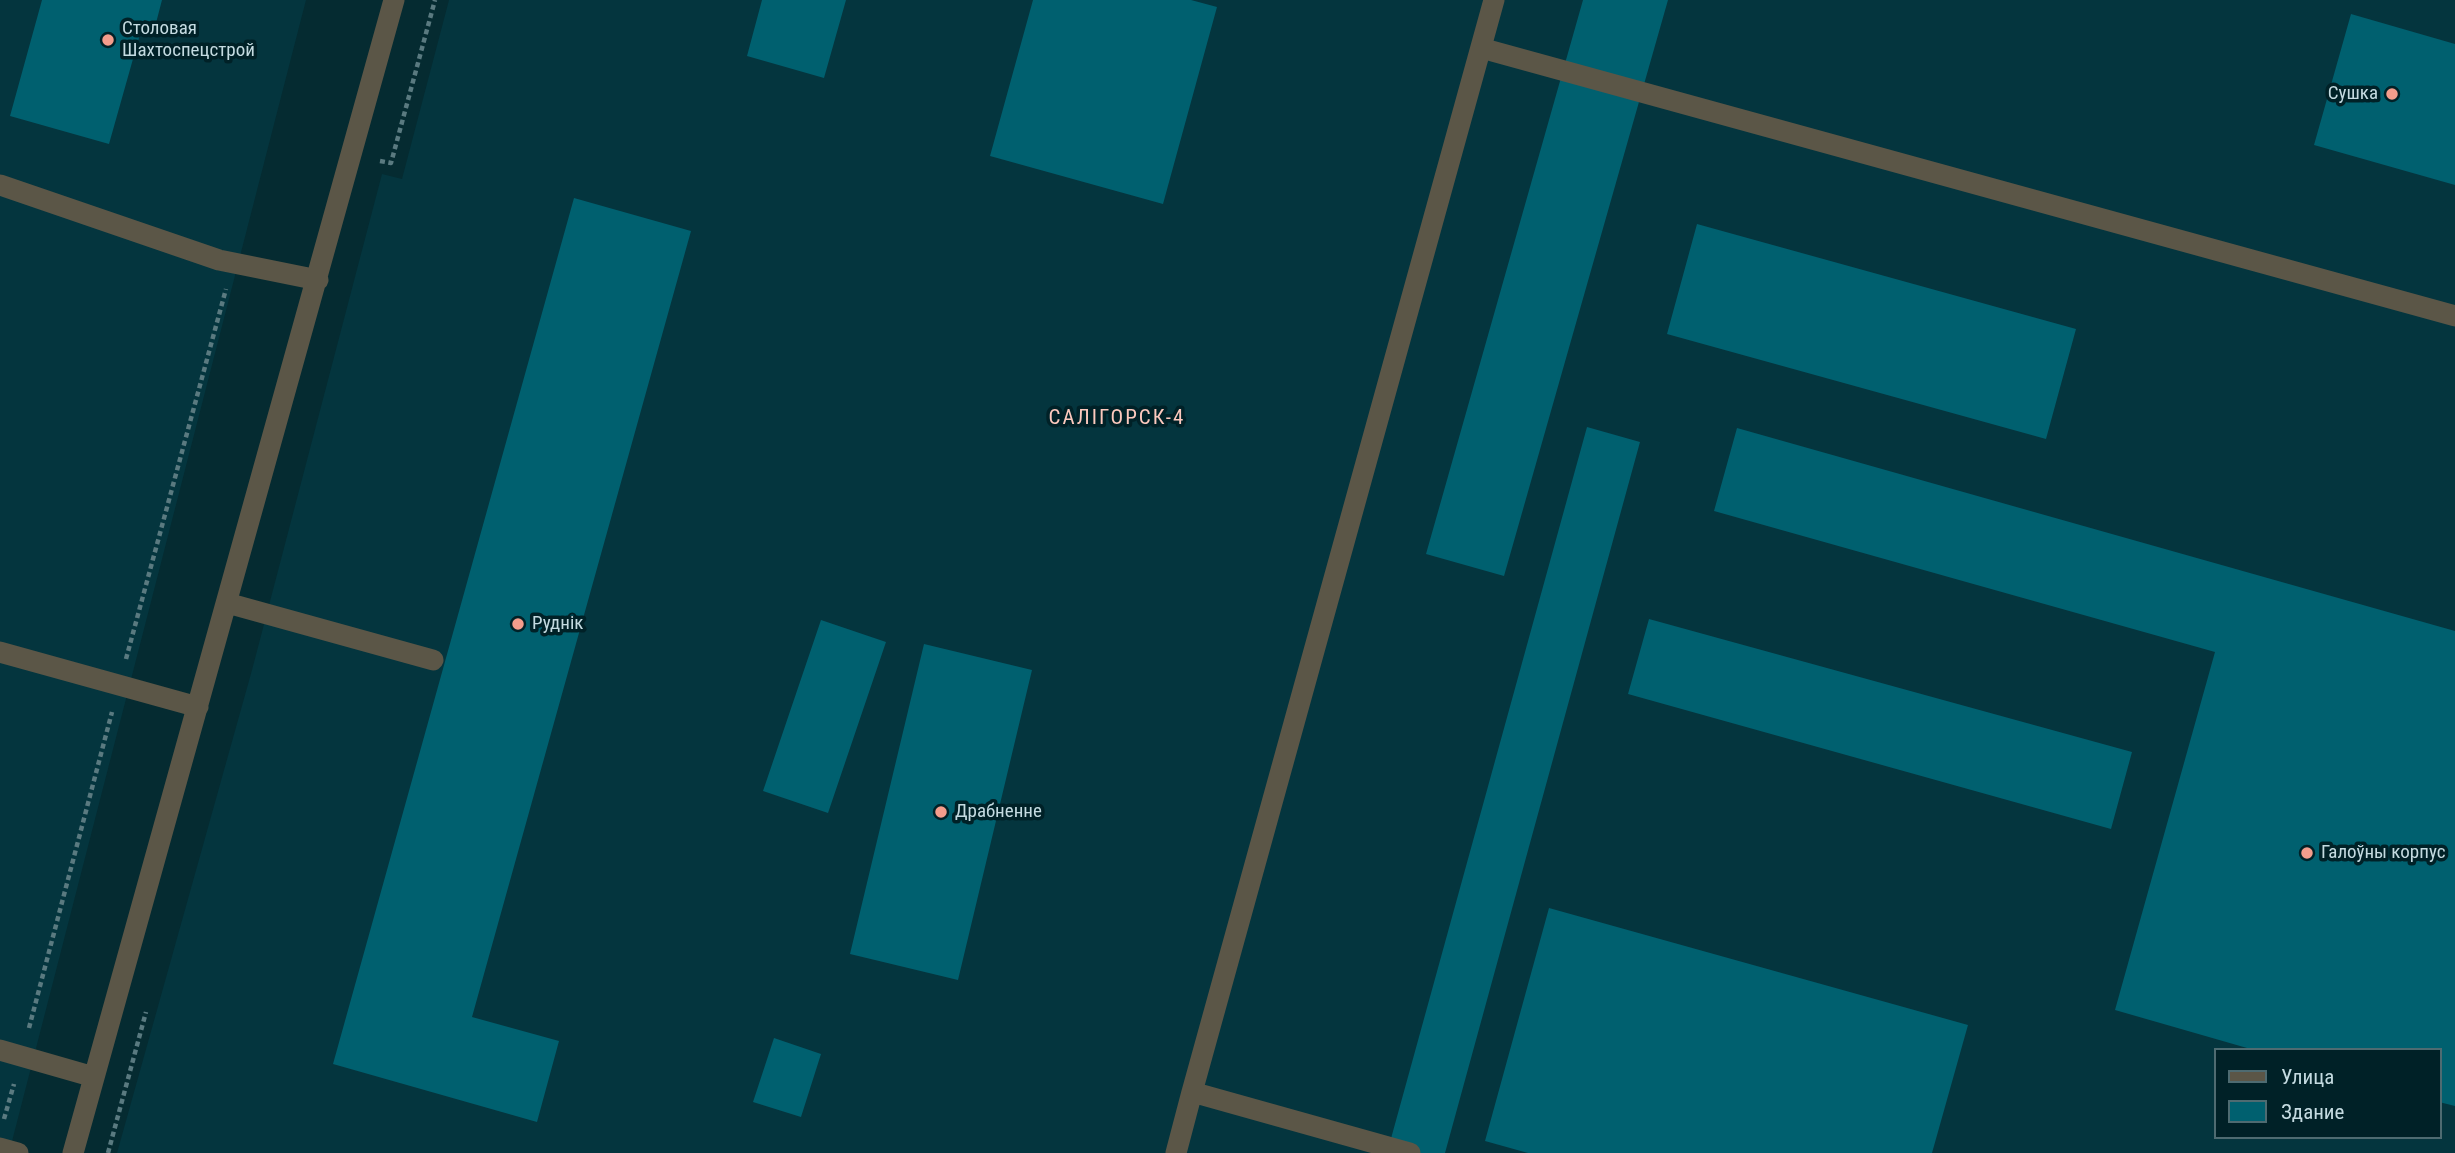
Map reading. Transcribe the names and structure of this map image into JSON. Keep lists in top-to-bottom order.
{
  "districts": ["САЛІГОРСК-4"],
  "places": [
    "Столовая Шахтоспецстрой",
    "Сушка",
    "Руднік",
    "Драбненне",
    "Галоўны корпус"
  ],
  "legend": ["Улица", "Здание"]
}
